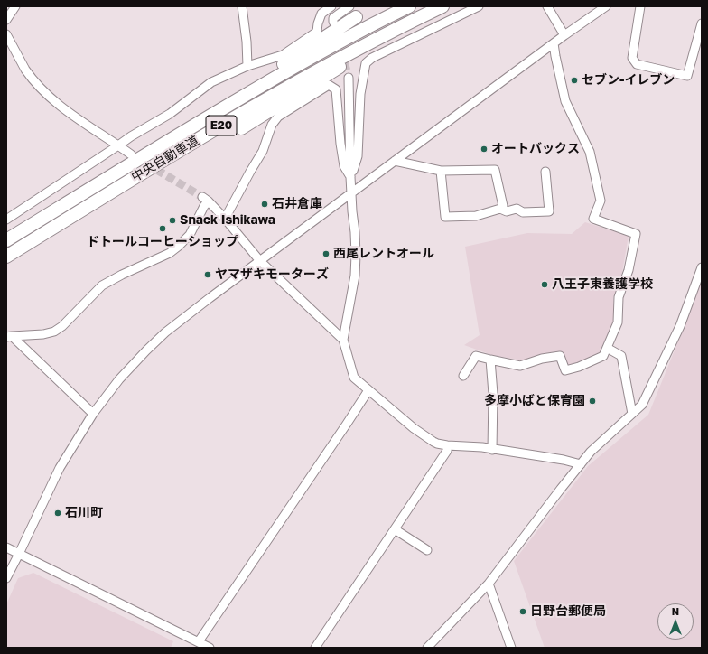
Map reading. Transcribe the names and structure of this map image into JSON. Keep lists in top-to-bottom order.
{
  "streets": {
    "highway": ["E20", "中央自動車道"]
  },
  "places": [
    "セブン-イレブン",
    "オートバックス",
    "石井倉庫",
    "Snack Ishikawa",
    "ドトールコーヒーショップ",
    "西尾レントオール",
    "ヤマザキモーターズ",
    "八王子東養護学校",
    "多摩小ばと保育園",
    "石川町",
    "日野台郵便局"
  ],
  "north": "top"
}
